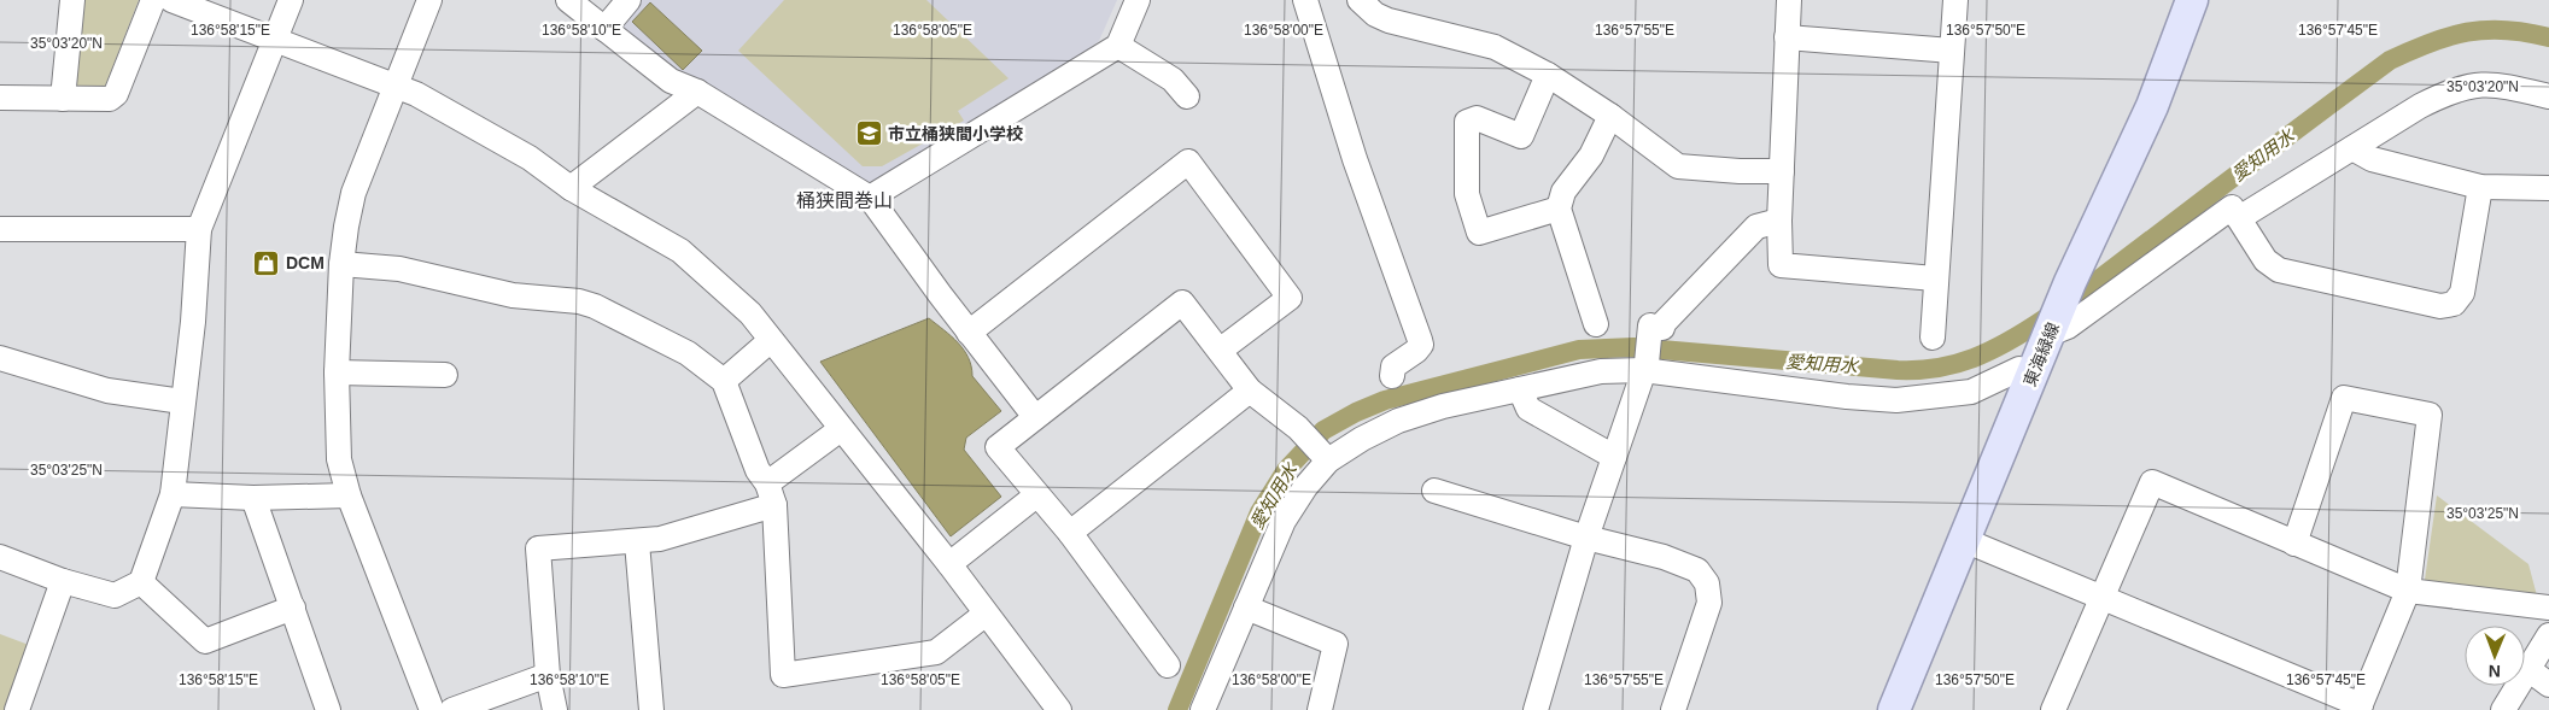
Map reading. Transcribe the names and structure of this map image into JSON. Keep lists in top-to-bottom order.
{
  "streets": {
    "main road": ["東海緑線"]
  },
  "districts": ["桶狭間巻山"],
  "water": ["愛知用水"],
  "places": {
    "school or university": ["市立桶狭間小学校"],
    "shop": ["DCM"]
  },
  "north": "bottom",
  "coordinates": [
    "136°58'15\"E",
    "136°58'10\"E",
    "136°58'05\"E",
    "136°58'00\"E",
    "136°57'55\"E",
    "136°57'50\"E",
    "136°57'45\"E",
    "35°03'20\"N",
    "35°03'25\"N"
  ]
}
